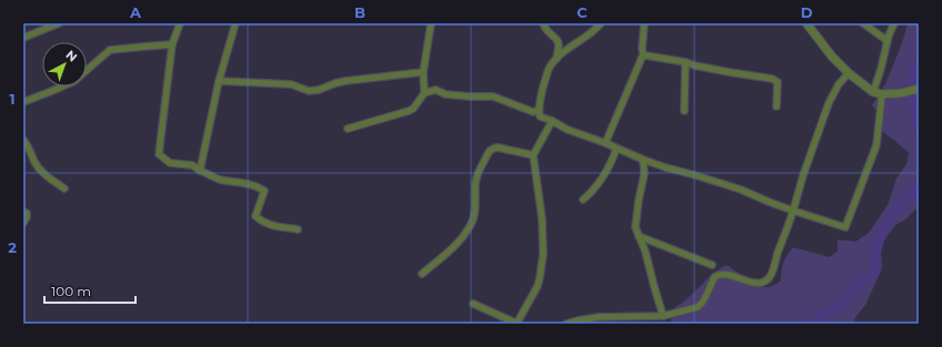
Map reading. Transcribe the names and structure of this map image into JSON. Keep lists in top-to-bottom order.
{
  "scale_bar": "100 m",
  "north": "top right",
  "grid": {
    "columns": [
      "A",
      "B",
      "C",
      "D"
    ],
    "rows": ["1", "2"]
  }
}
